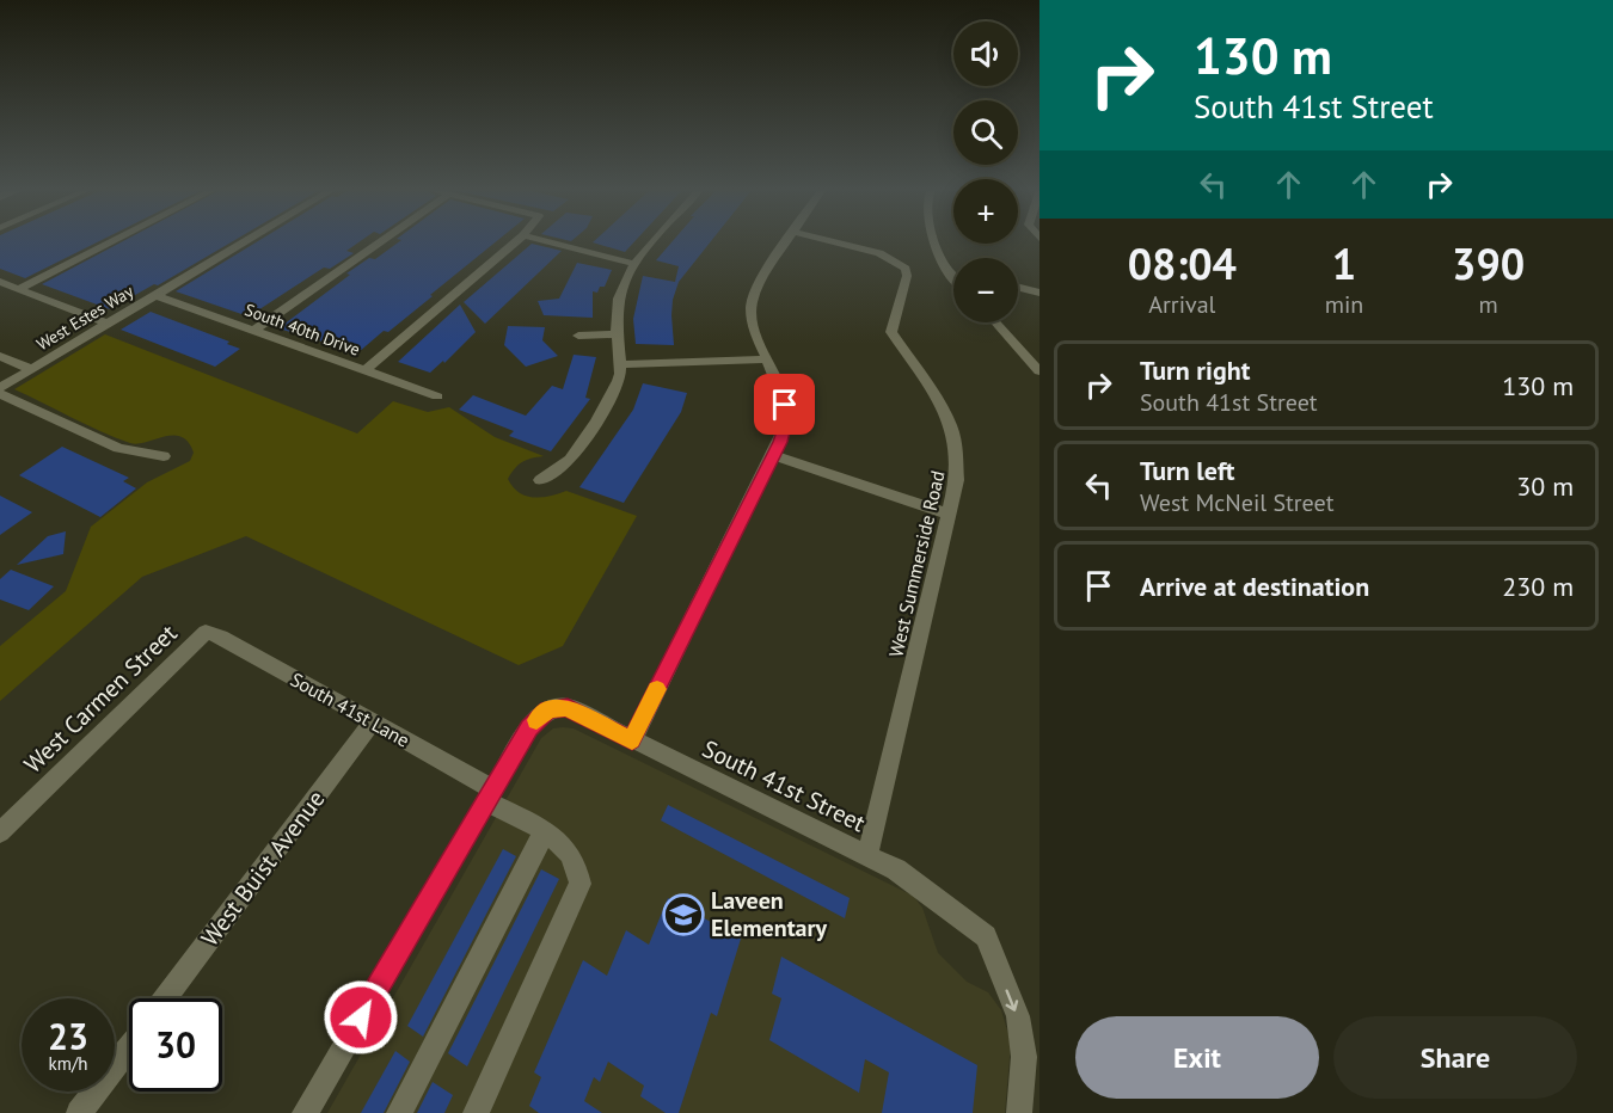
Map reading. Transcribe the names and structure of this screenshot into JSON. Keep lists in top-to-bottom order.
{
  "streets": {
    "street": [
      "West Estes Way",
      "South 40th Drive",
      "West Summerside Road",
      "West Carmen Street",
      "South 41st Lane",
      "South 41st Street",
      "West Buist Avenue"
    ]
  },
  "crossings": [
    ["West Estes Way", "South 40th Drive"],
    ["West Summerside Road", "South 41st Street"],
    ["West Carmen Street", "South 41st Lane"],
    ["South 41st Lane", "South 41st Street"],
    ["South 41st Lane", "West Buist Avenue"]
  ],
  "one_way": ["South 41st Street"],
  "places": {
    "school or university": ["Laveen Elementary"]
  },
  "page": {
    "turn": ["130 m", "South 41st Street"],
    "map_buttons": ["+", "−"],
    "eta": [
      "08:04",
      "Arrival",
      "1",
      "min",
      "390",
      "m"
    ],
    "list": [
      {
        "name": "Turn right",
        "note": "South 41st Street",
        "value": "130 m"
      },
      {
        "name": "Turn left",
        "note": "West McNeil Street",
        "value": "30 m"
      },
      {
        "name": "Arrive at destination",
        "value": "230 m"
      }
    ],
    "speed": "23 km/h",
    "limit": "30",
    "buttons": ["Exit", "Share"]
  }
}
